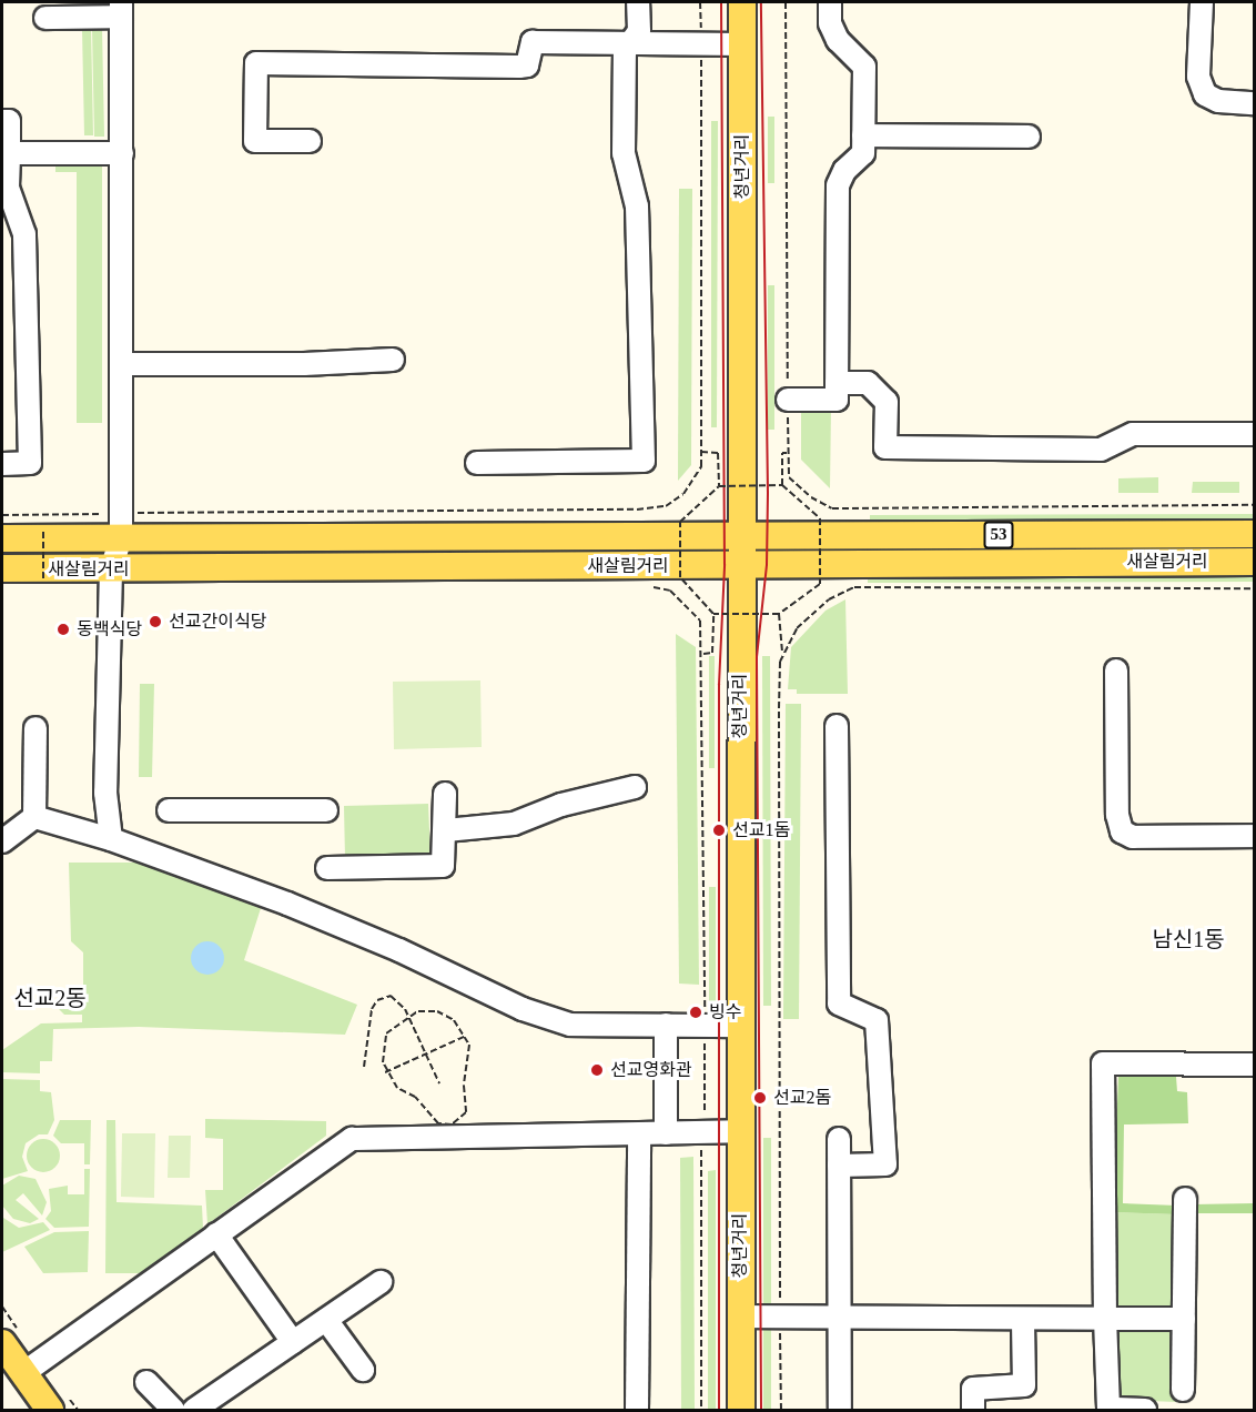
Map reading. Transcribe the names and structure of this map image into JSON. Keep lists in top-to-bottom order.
{
  "streets": {
    "main road": ["청년거리", "53", "새살림거리"]
  },
  "crossings": [
    ["청년거리", "새살림거리"]
  ],
  "districts": ["남신1동", "선교2동"],
  "places": [
    "선교간이식당",
    "동백식당",
    "선교1돔",
    "빙수",
    "선교영화관",
    "선교2돔"
  ]
}
